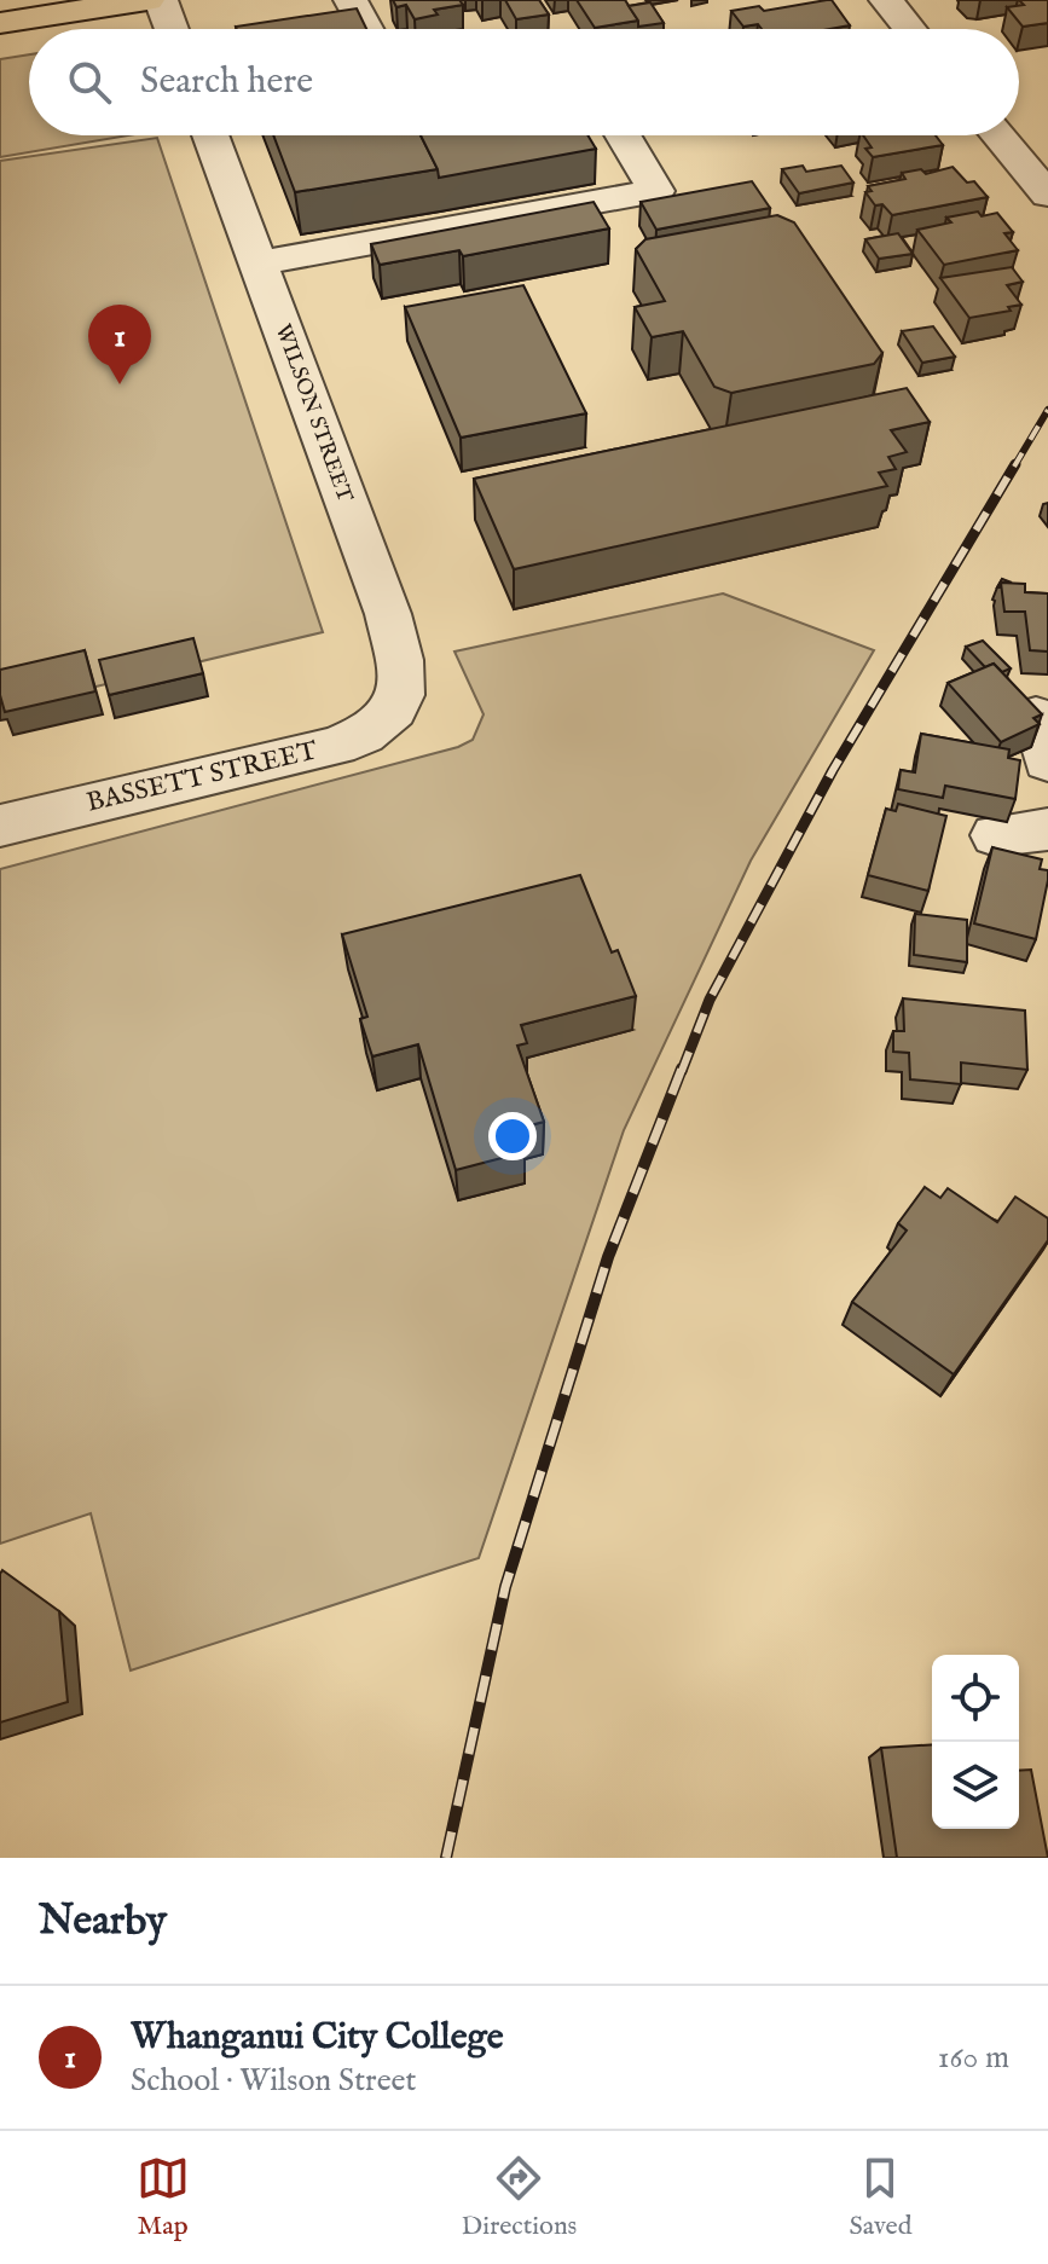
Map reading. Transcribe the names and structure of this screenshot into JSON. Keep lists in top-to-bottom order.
{
  "streets": {
    "street": ["WILSON STREET", "BASSETT STREET"]
  },
  "crossings": [
    ["WILSON STREET", "BASSETT STREET"]
  ],
  "page": {
    "search": "Search here",
    "pins": "1",
    "heading": "Nearby",
    "list": [
      {
        "mark": "1",
        "name": "Whanganui City College",
        "note": "School · Wilson Street",
        "value": "160 m"
      }
    ],
    "nav": ["Map", "Directions", "Saved"]
  }
}
